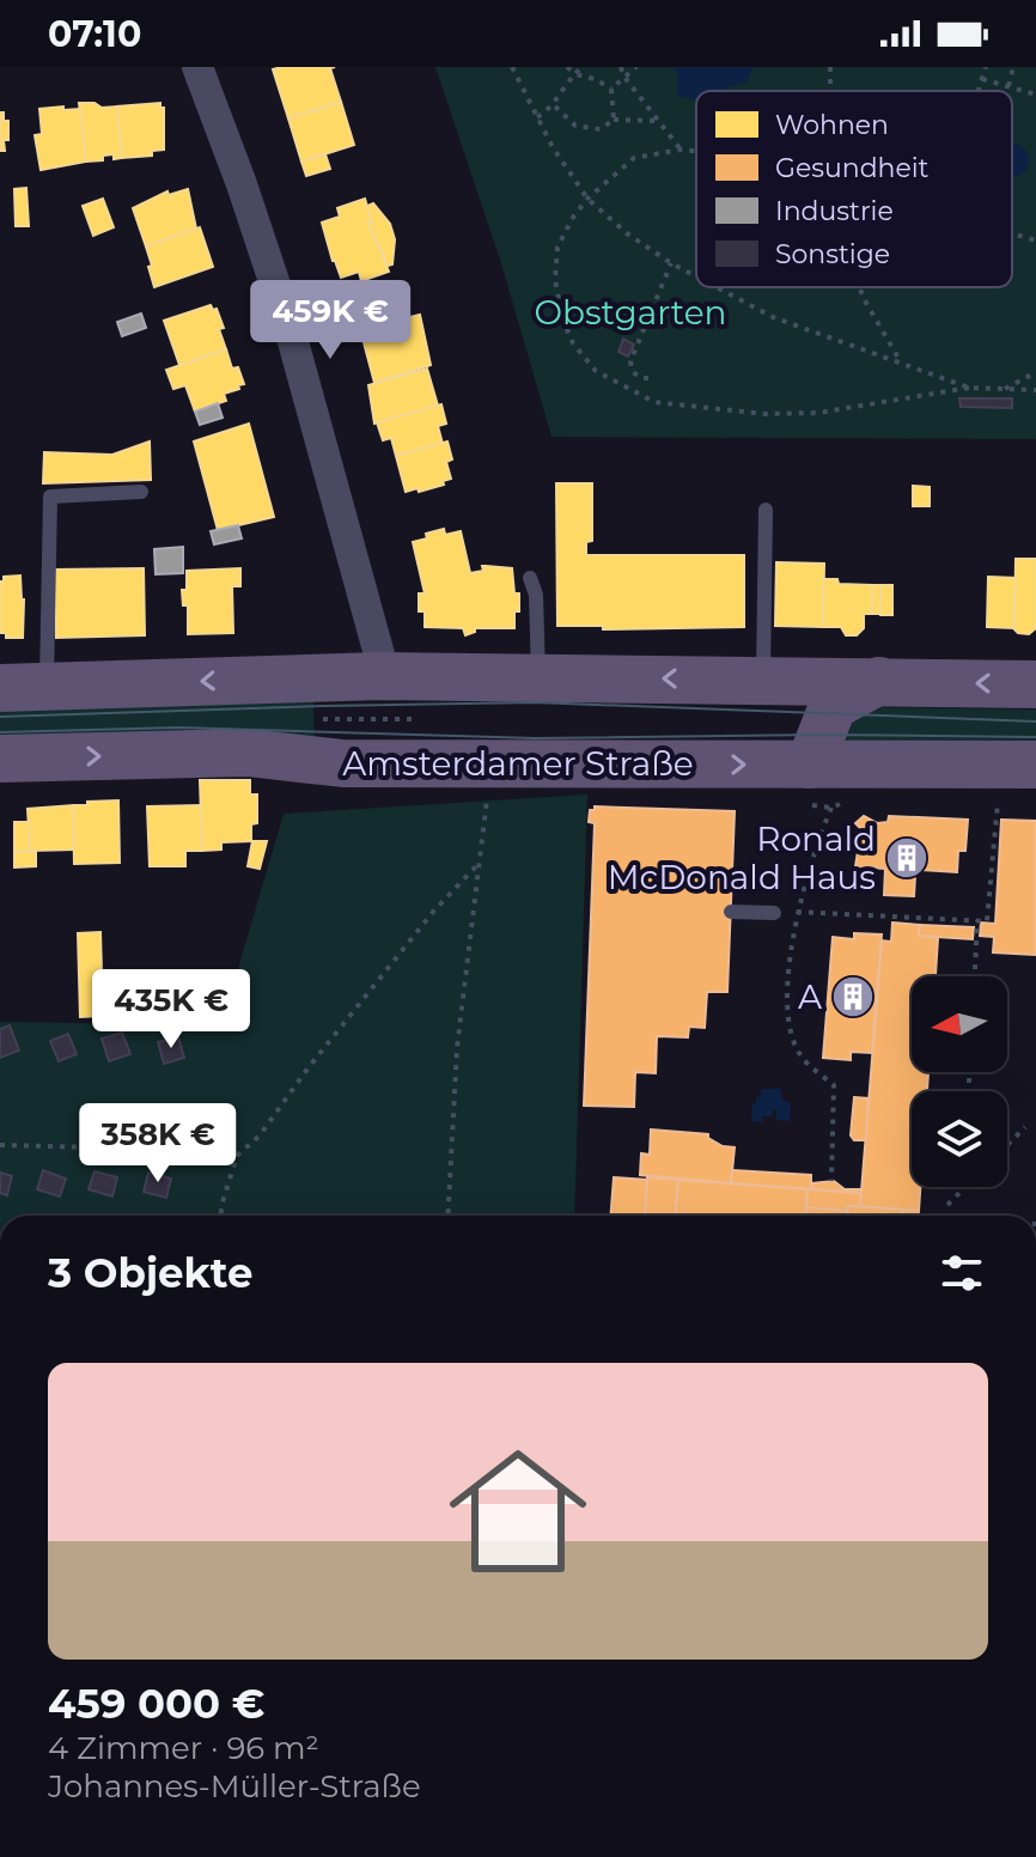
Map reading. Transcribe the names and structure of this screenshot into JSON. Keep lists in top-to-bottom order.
{
  "streets": {
    "main road": ["Amsterdamer Straße"]
  },
  "parks": ["Obstgarten"],
  "places": {
    "building": ["Ronald McDonald Haus", "A"]
  },
  "legend": [
    "Wohnen",
    "Gesundheit",
    "Industrie",
    "Sonstige"
  ],
  "north": "left",
  "page": {
    "status": "07:10",
    "price": ["459K €", "435K €", "358K €"],
    "heading": "3 Objekte",
    "list": [
      {
        "name": "459 000 €",
        "note": "4 Zimmer · 96 m² · Johannes-Müller-Straße"
      }
    ]
  }
}
